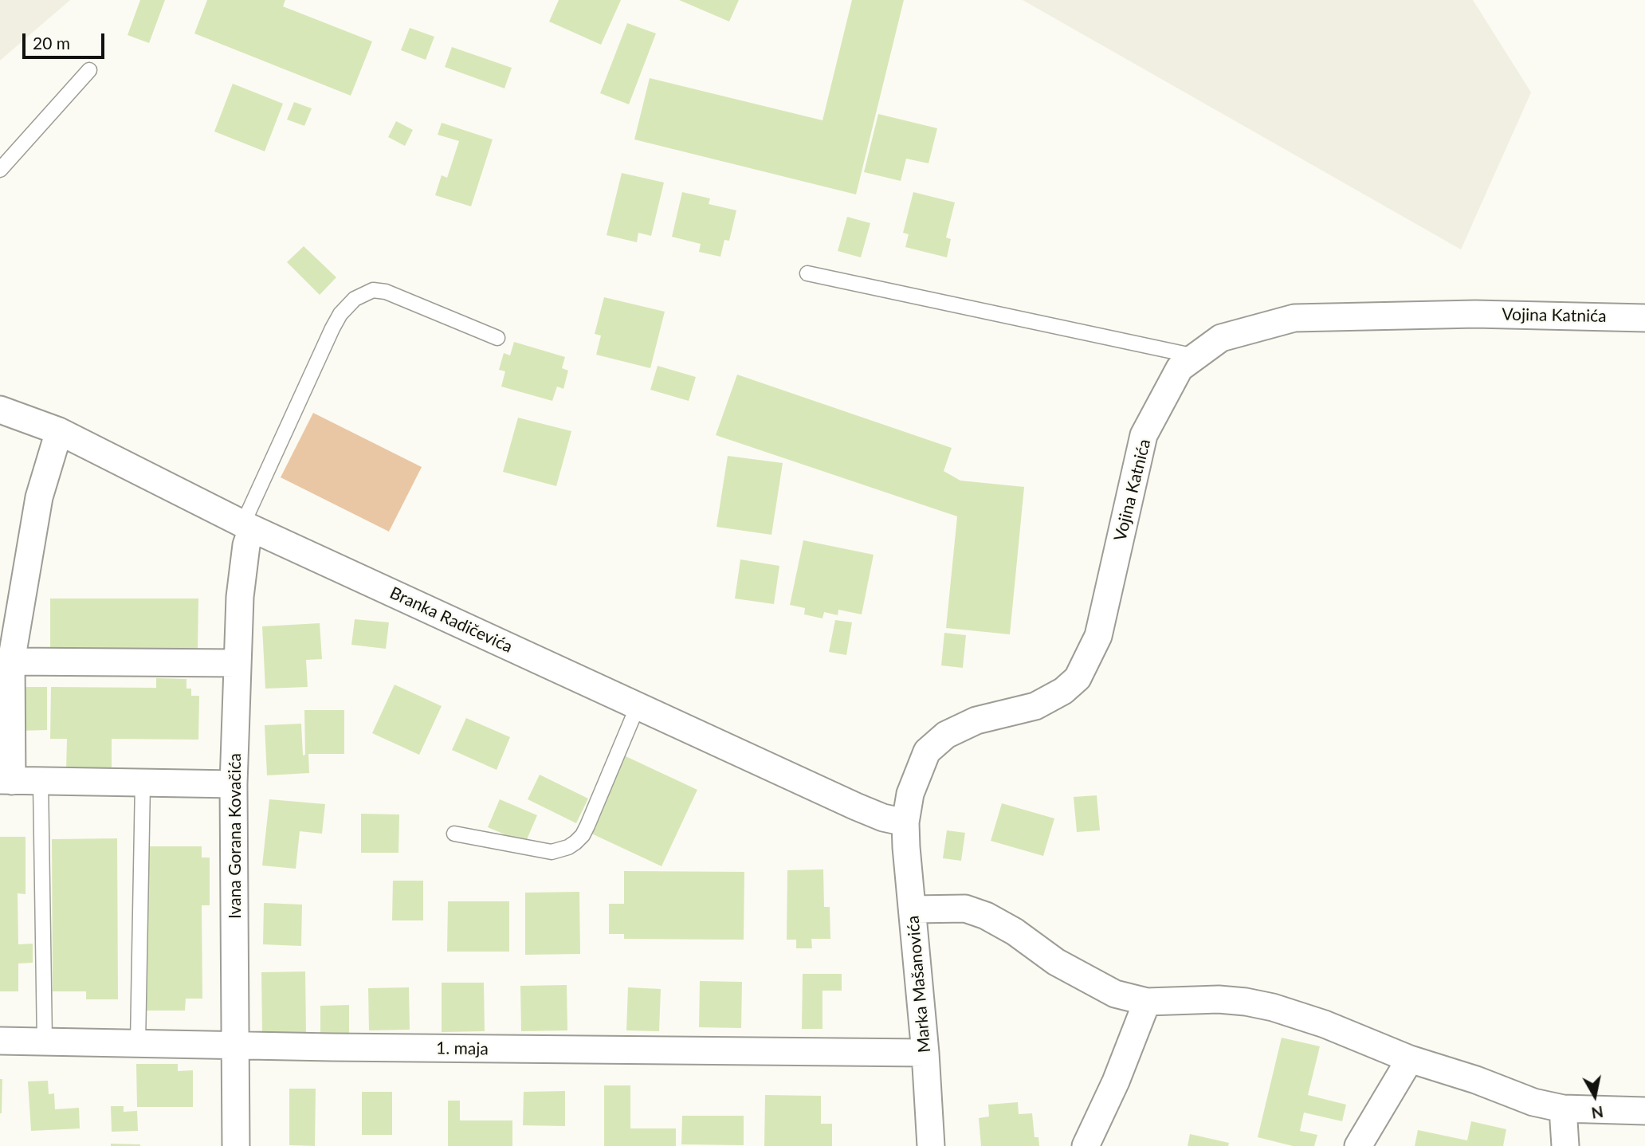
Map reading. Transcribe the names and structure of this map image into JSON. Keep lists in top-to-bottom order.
{
  "streets": {
    "street": [
      "Vojina Katnića",
      "Branka Radičevića",
      "Ivana Gorana Kovačića",
      "Marka Mašanovića",
      "1. maja"
    ]
  },
  "crossings": [
    ["Vojina Katnića", "Branka Radičevića"],
    ["Vojina Katnića", "Marka Mašanovića"],
    ["Branka Radičevića", "Ivana Gorana Kovačića"],
    ["Branka Radičevića", "Marka Mašanovića"],
    ["Ivana Gorana Kovačića", "1. maja"],
    ["Marka Mašanovića", "1. maja"]
  ],
  "scale_bar": "20 m",
  "north": "bottom"
}
